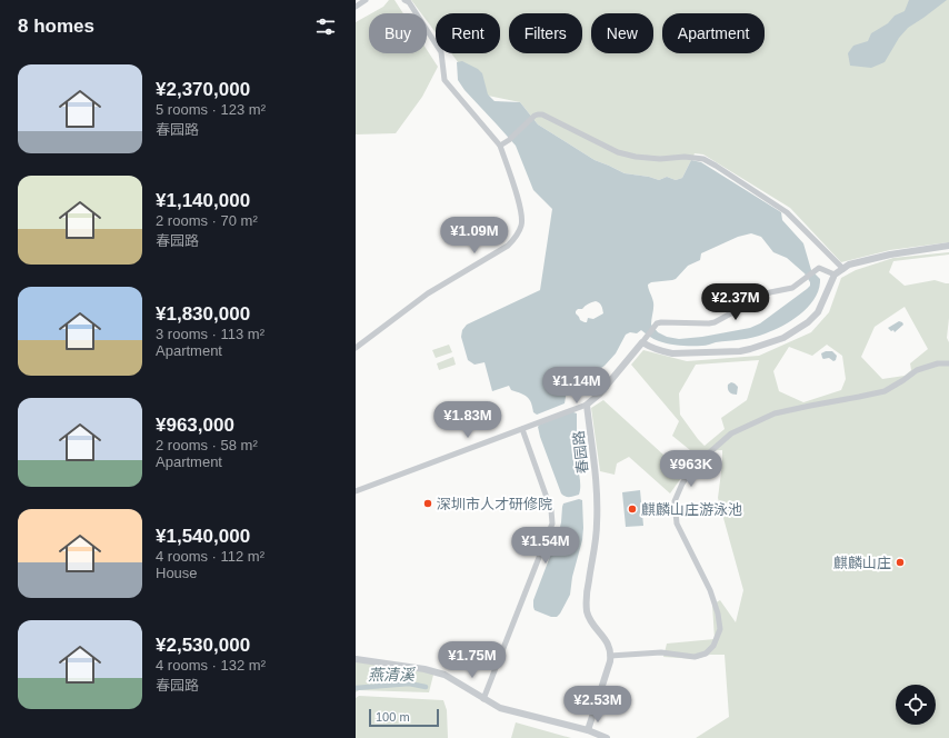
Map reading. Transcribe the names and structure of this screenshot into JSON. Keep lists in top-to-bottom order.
{
  "streets": {
    "street": ["春园路"]
  },
  "water": ["燕清溪"],
  "places": ["深圳市人才研修院", "麒麟山庄游泳池", "麒麟山庄"],
  "scale_bar": "100 m",
  "page": {
    "heading": "8 homes",
    "chip": [
      "Buy",
      "Rent",
      "Filters",
      "New",
      "Apartment"
    ],
    "list": [
      {
        "name": "¥2,370,000",
        "note": "5 rooms · 123 m² · 春园路"
      },
      {
        "name": "¥1,140,000",
        "note": "2 rooms · 70 m² · 春园路"
      },
      {
        "name": "¥1,830,000",
        "note": "3 rooms · 113 m² · Apartment"
      },
      {
        "name": "¥963,000",
        "note": "2 rooms · 58 m² · Apartment"
      },
      {
        "name": "¥1,540,000",
        "note": "4 rooms · 112 m² · House"
      },
      {
        "name": "¥2,530,000",
        "note": "4 rooms · 132 m² · 春园路"
      }
    ],
    "price": [
      "¥1.09M",
      "¥2.37M",
      "¥1.14M",
      "¥1.83M",
      "¥963K",
      "¥1.54M",
      "¥1.75M",
      "¥2.53M"
    ],
    "scale": "100 m"
  }
}
